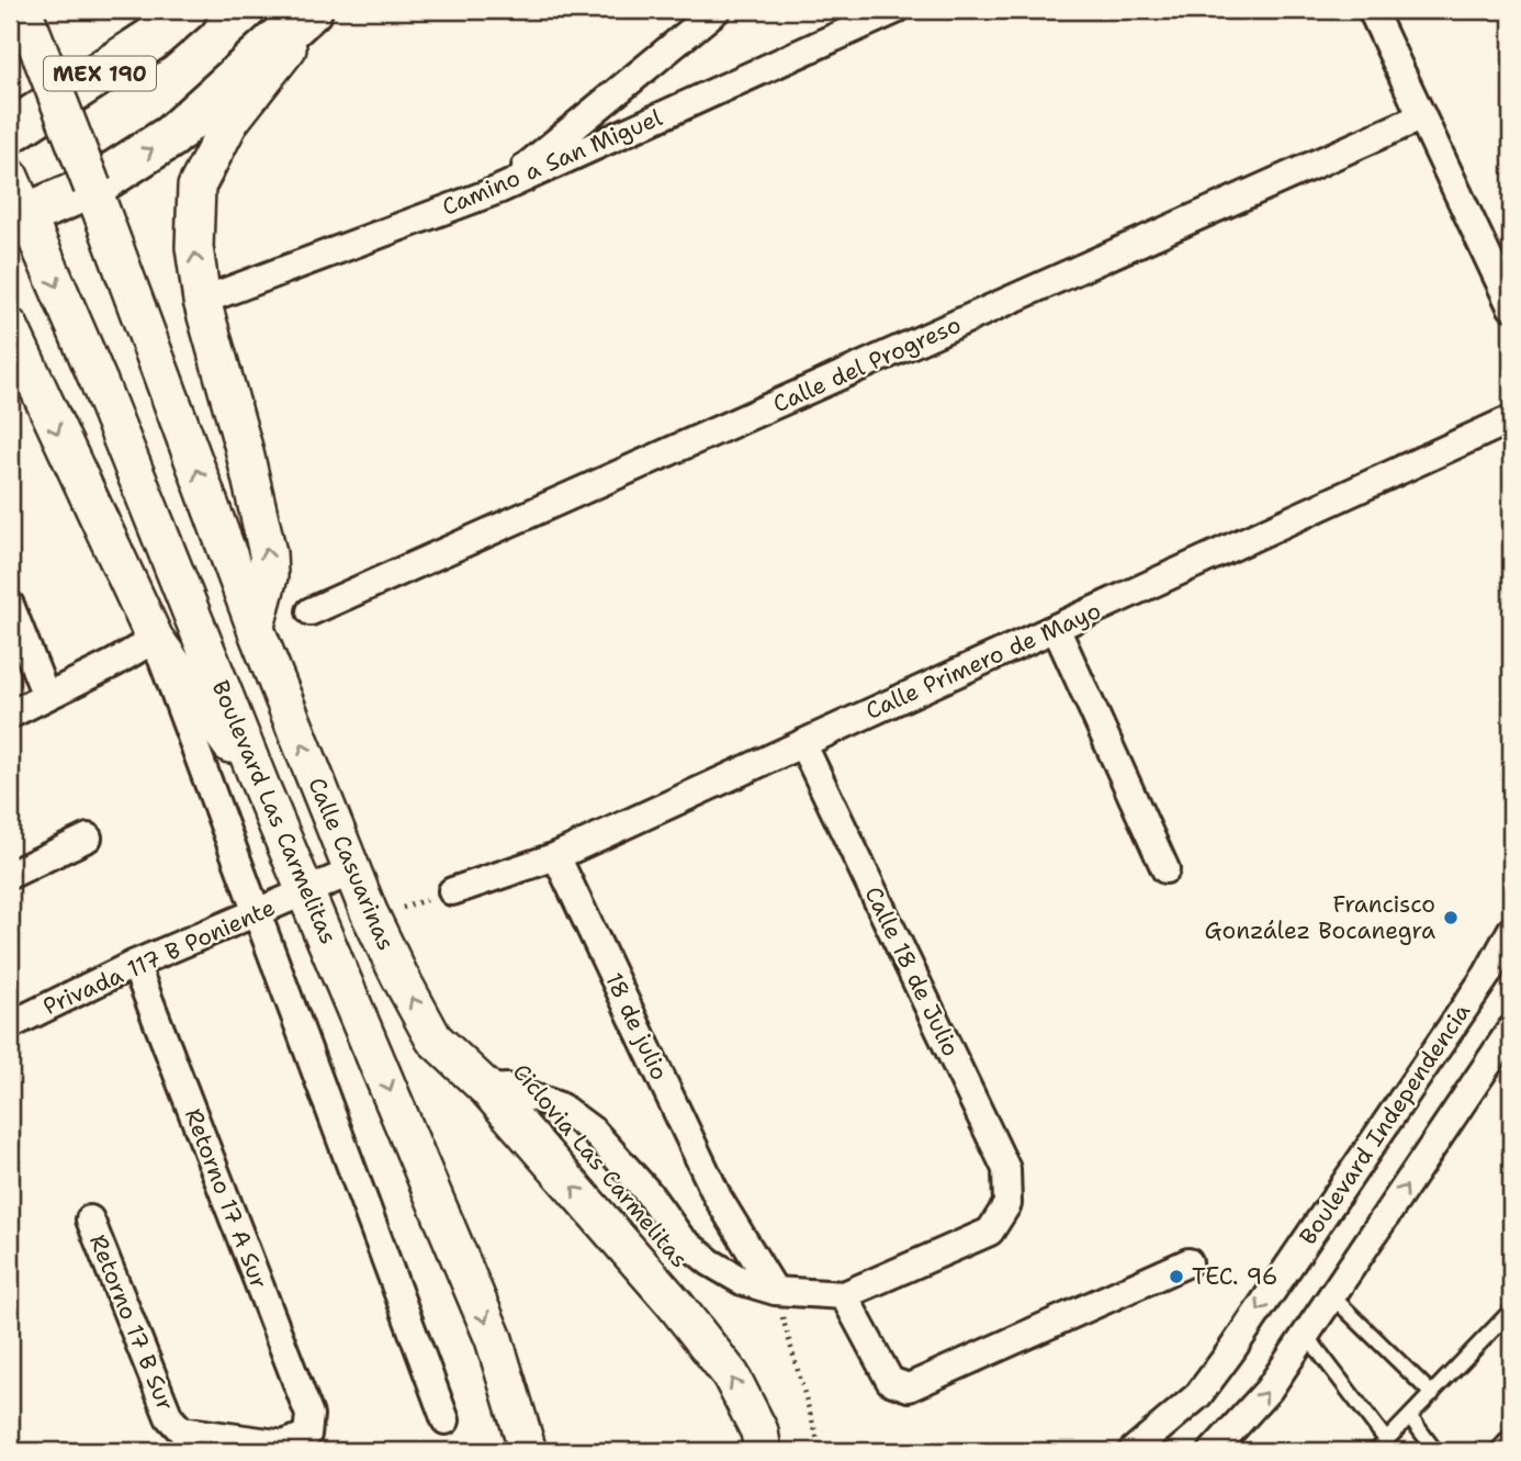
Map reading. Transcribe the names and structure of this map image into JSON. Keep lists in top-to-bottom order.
{
  "streets": {
    "highway": ["MEX 190"],
    "main road": ["Boulevard Las Carmelitas", "Calle Casuarinas"],
    "street": [
      "Camino a San Miguel",
      "Calle del Progreso",
      "Calle Primero de Mayo",
      "Privada 117 B Poniente",
      "Calle 18 de Julio",
      "18 de julio",
      "Boulevard Independencia",
      "Retorno 17 A Sur",
      "Retorno 17 B Sur"
    ]
  },
  "crossings": [
    ["Calle Primero de Mayo", "Calle 18 de Julio"],
    ["Calle Primero de Mayo", "18 de julio"],
    ["Boulevard Las Carmelitas", "Privada 117 B Poniente"],
    ["Calle Casuarinas", "Privada 117 B Poniente"],
    ["Privada 117 B Poniente", "Retorno 17 A Sur"],
    ["Retorno 17 A Sur", "Retorno 17 B Sur"]
  ],
  "places": ["Francisco González Bocanegra", "TEC. 96"]
}
